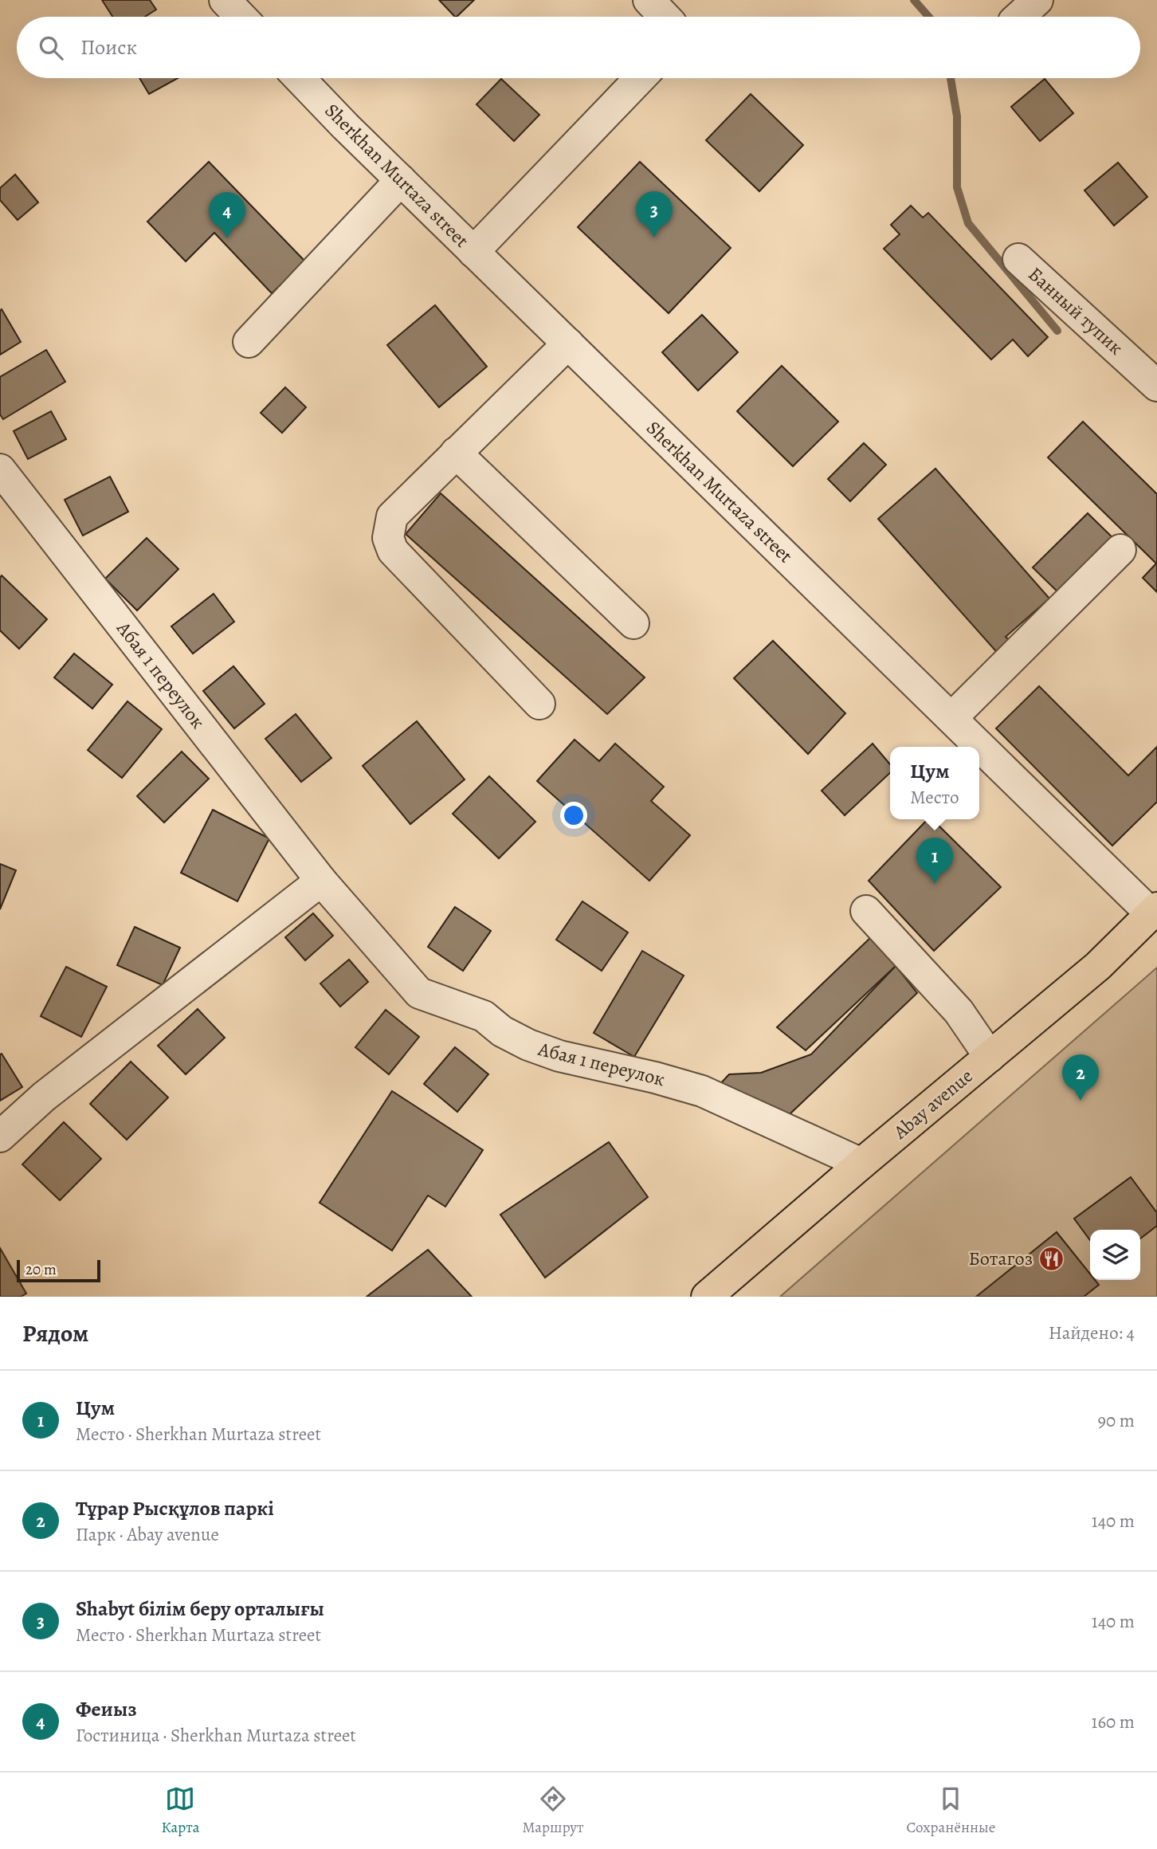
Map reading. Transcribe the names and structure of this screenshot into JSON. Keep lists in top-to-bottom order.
{
  "streets": {
    "main road": ["Abay avenue"],
    "street": ["Sherkhan Murtaza street", "Банный тупик", "Абая 1 переулок"]
  },
  "crossings": [
    ["Sherkhan Murtaza street", "Abay avenue"],
    ["Абая 1 переулок", "Abay avenue"]
  ],
  "places": {
    "restaurant": ["Ботагоз"]
  },
  "scale_bar": "20 m",
  "page": {
    "search": "Поиск",
    "pins": [
      "3",
      "4",
      "1",
      "2"
    ],
    "popup": ["Цум", "Место"],
    "scale": "20 m",
    "heading": ["Рядом", "Найдено: 4"],
    "list": [
      {
        "mark": "1",
        "name": "Цум",
        "note": "Место · Sherkhan Murtaza street",
        "value": "90 m"
      },
      {
        "mark": "2",
        "name": "Тұрар Рысқұлов паркі",
        "note": "Парк · Abay avenue",
        "value": "140 m"
      },
      {
        "mark": "3",
        "name": "Shabyt білім беру орталығы",
        "note": "Место · Sherkhan Murtaza street",
        "value": "140 m"
      },
      {
        "mark": "4",
        "name": "Феиыз",
        "note": "Гостиница · Sherkhan Murtaza street",
        "value": "160 m"
      }
    ],
    "nav": ["Карта", "Маршрут", "Сохранённые"]
  }
}
